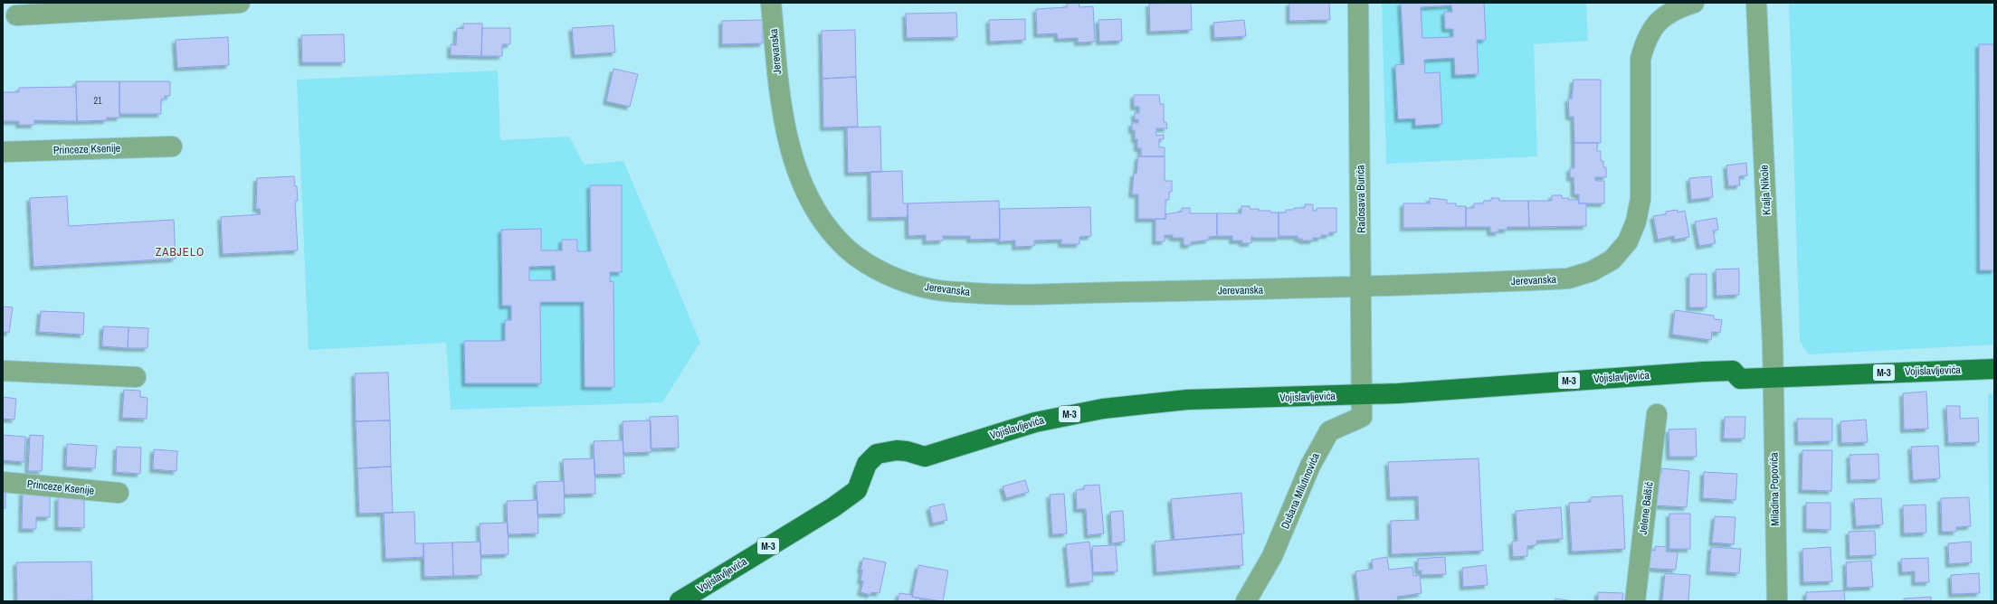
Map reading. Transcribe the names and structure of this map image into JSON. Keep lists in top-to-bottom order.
{
  "streets": {
    "main road": ["Vojislavljevića", "M-3"],
    "street": [
      "Jerevanska",
      "Princeze Ksenije",
      "Kralja Nikole",
      "Radosava Burića",
      "Miladina Popovića",
      "Dušana Milutinovića",
      "Jelene Balšić"
    ]
  },
  "crossings": [
    ["Jerevanska", "Radosava Burića"],
    ["Kralja Nikole", "Vojislavljevića"],
    ["Kralja Nikole", "Miladina Popovića"],
    ["Radosava Burića", "Vojislavljevića"],
    ["Radosava Burića", "Dušana Milutinovića"],
    ["Vojislavljevića", "Miladina Popovića"],
    ["Vojislavljevića", "Dušana Milutinovića"]
  ],
  "districts": ["ZABJELO"],
  "house_numbers": ["21"]
}
